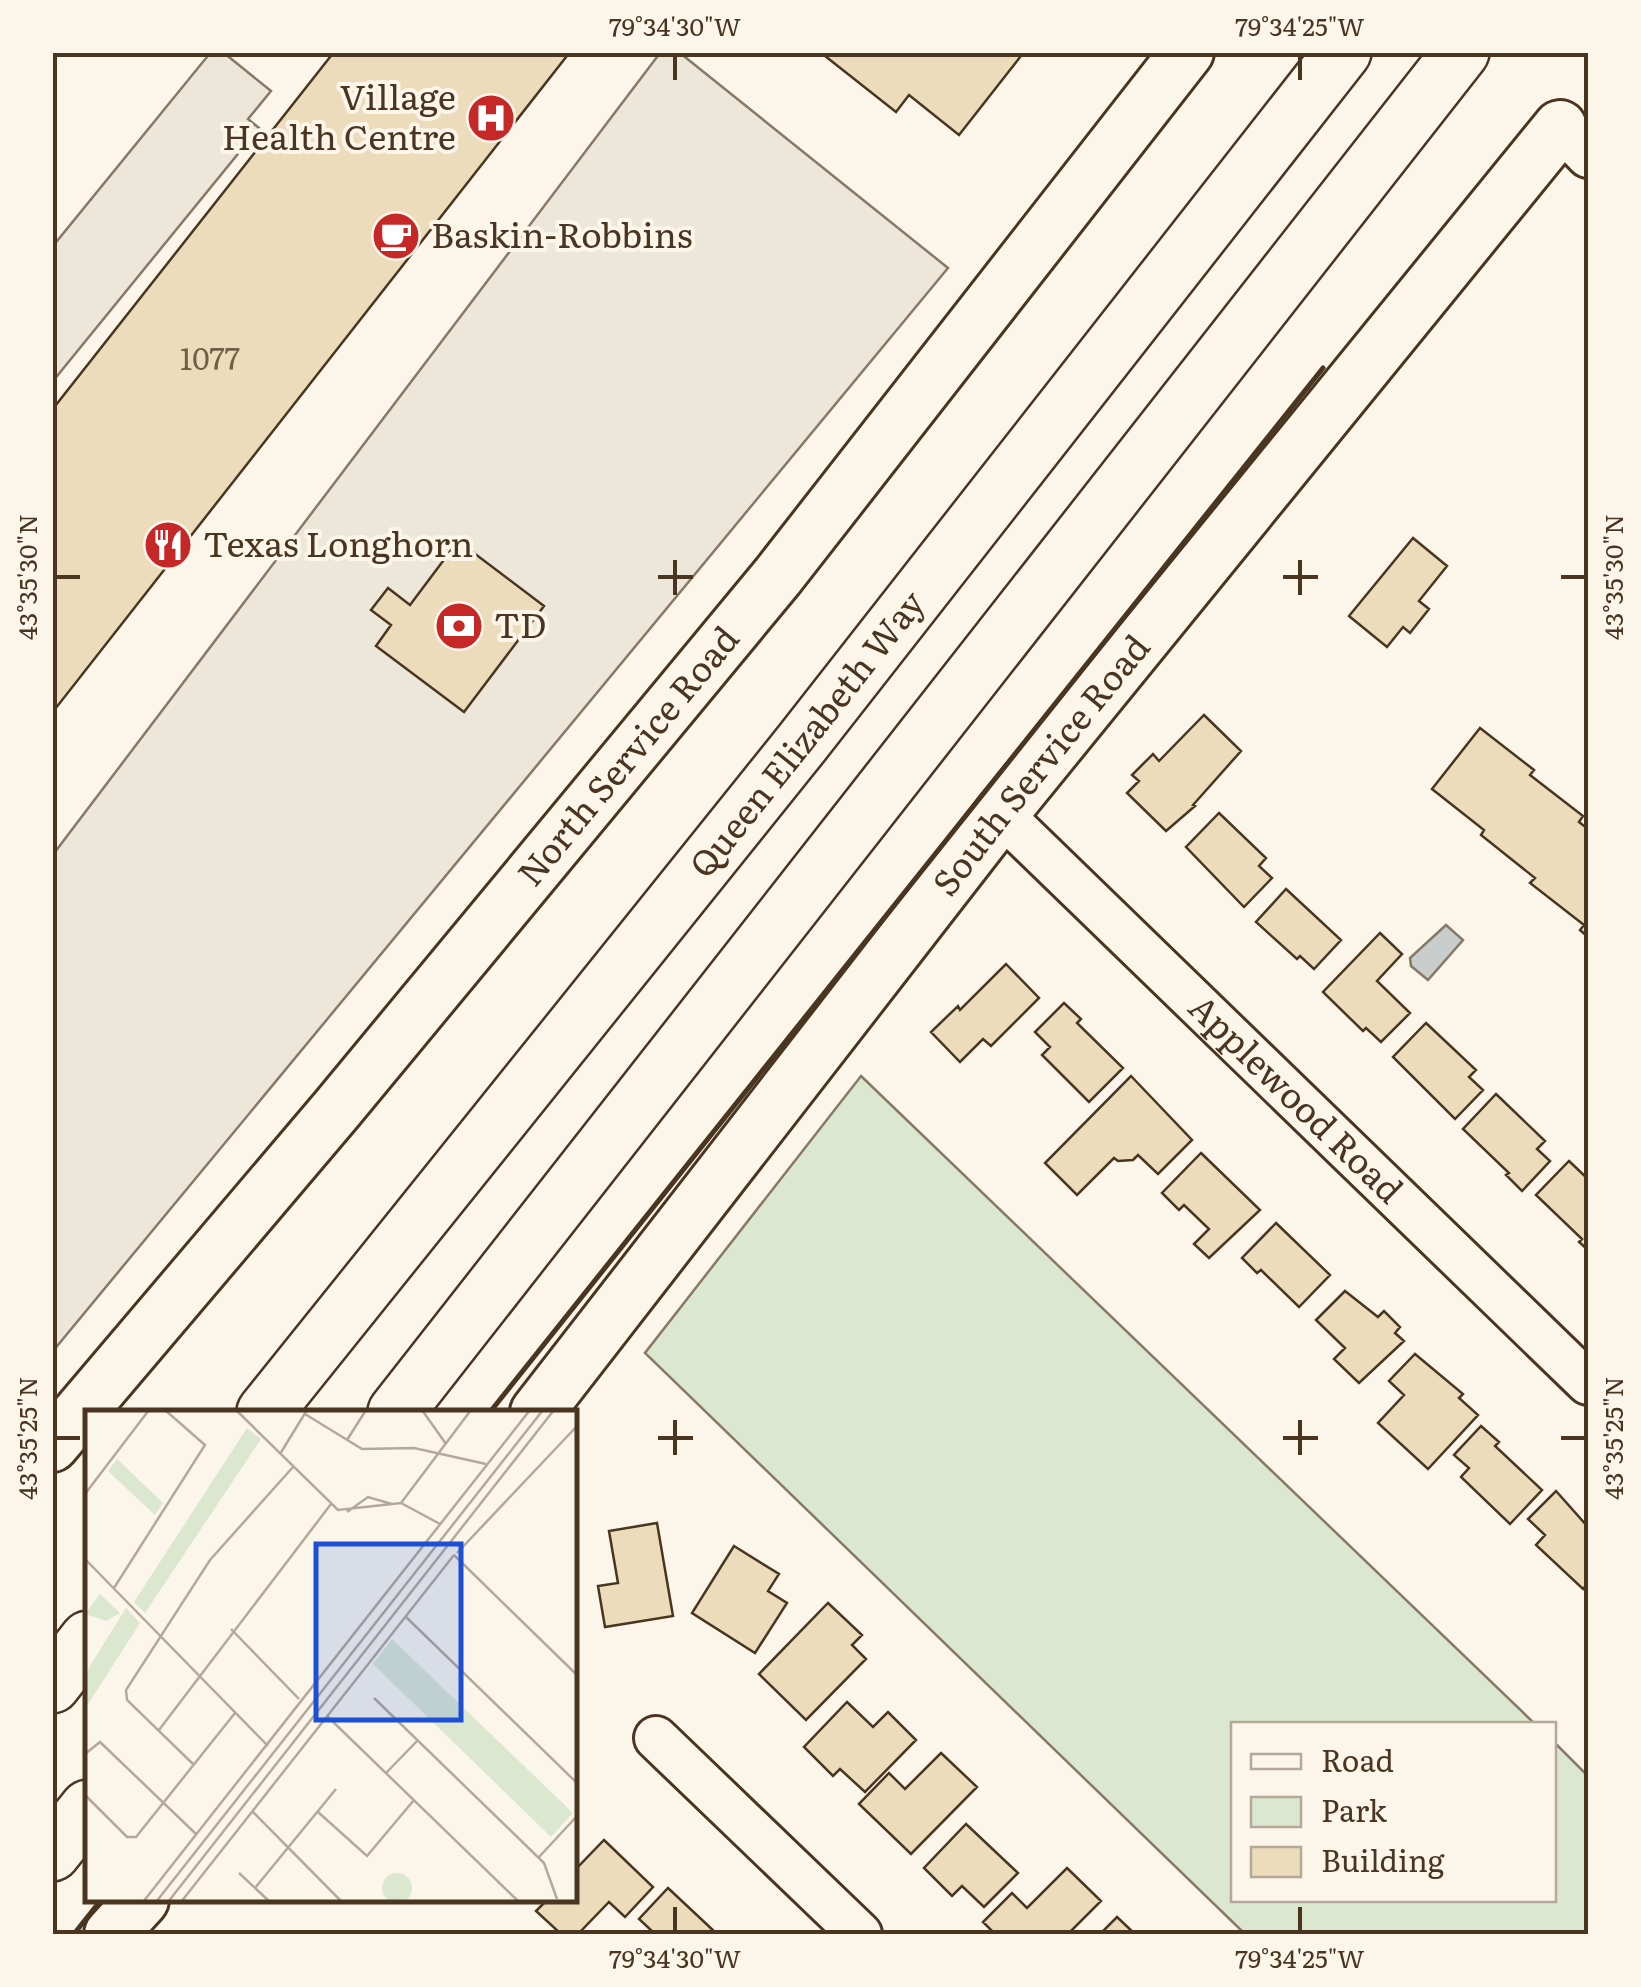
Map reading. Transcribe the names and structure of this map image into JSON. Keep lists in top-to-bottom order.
{
  "streets": {
    "highway": ["Queen Elizabeth Way"],
    "main road": ["North Service Road", "South Service Road"],
    "street": ["Applewood Road"]
  },
  "crossings": [
    ["South Service Road", "Applewood Road"]
  ],
  "places": {
    "hospital": ["Village Health Centre"],
    "cafe": ["Baskin-Robbins"],
    "restaurant": ["Texas Longhorn"],
    "bank": ["TD"]
  },
  "house_numbers": ["1077"],
  "legend": ["Road", "Park", "Building"],
  "coordinates": [
    "79°34'30\"W",
    "79°34'25\"W",
    "43°35'30\"N",
    "43°35'25\"N"
  ]
}
